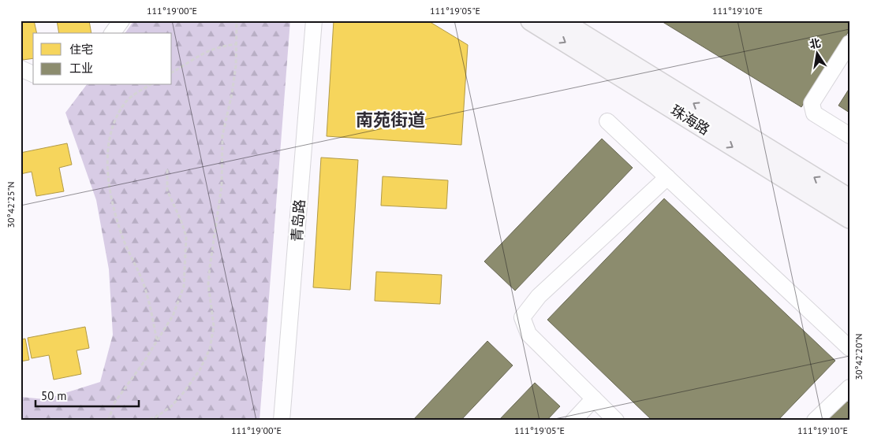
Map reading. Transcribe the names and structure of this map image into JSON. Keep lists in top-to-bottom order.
{
  "streets": {
    "main road": ["珠海路"],
    "street": ["青岛路"]
  },
  "districts": ["南苑街道"],
  "legend": ["住宅", "工业"],
  "scale_bar": "50 m",
  "north": "top",
  "coordinates": [
    "111°19'00\"E",
    "111°19'05\"E",
    "111°19'10\"E",
    "30°42'25\"N",
    "30°42'20\"N"
  ]
}
